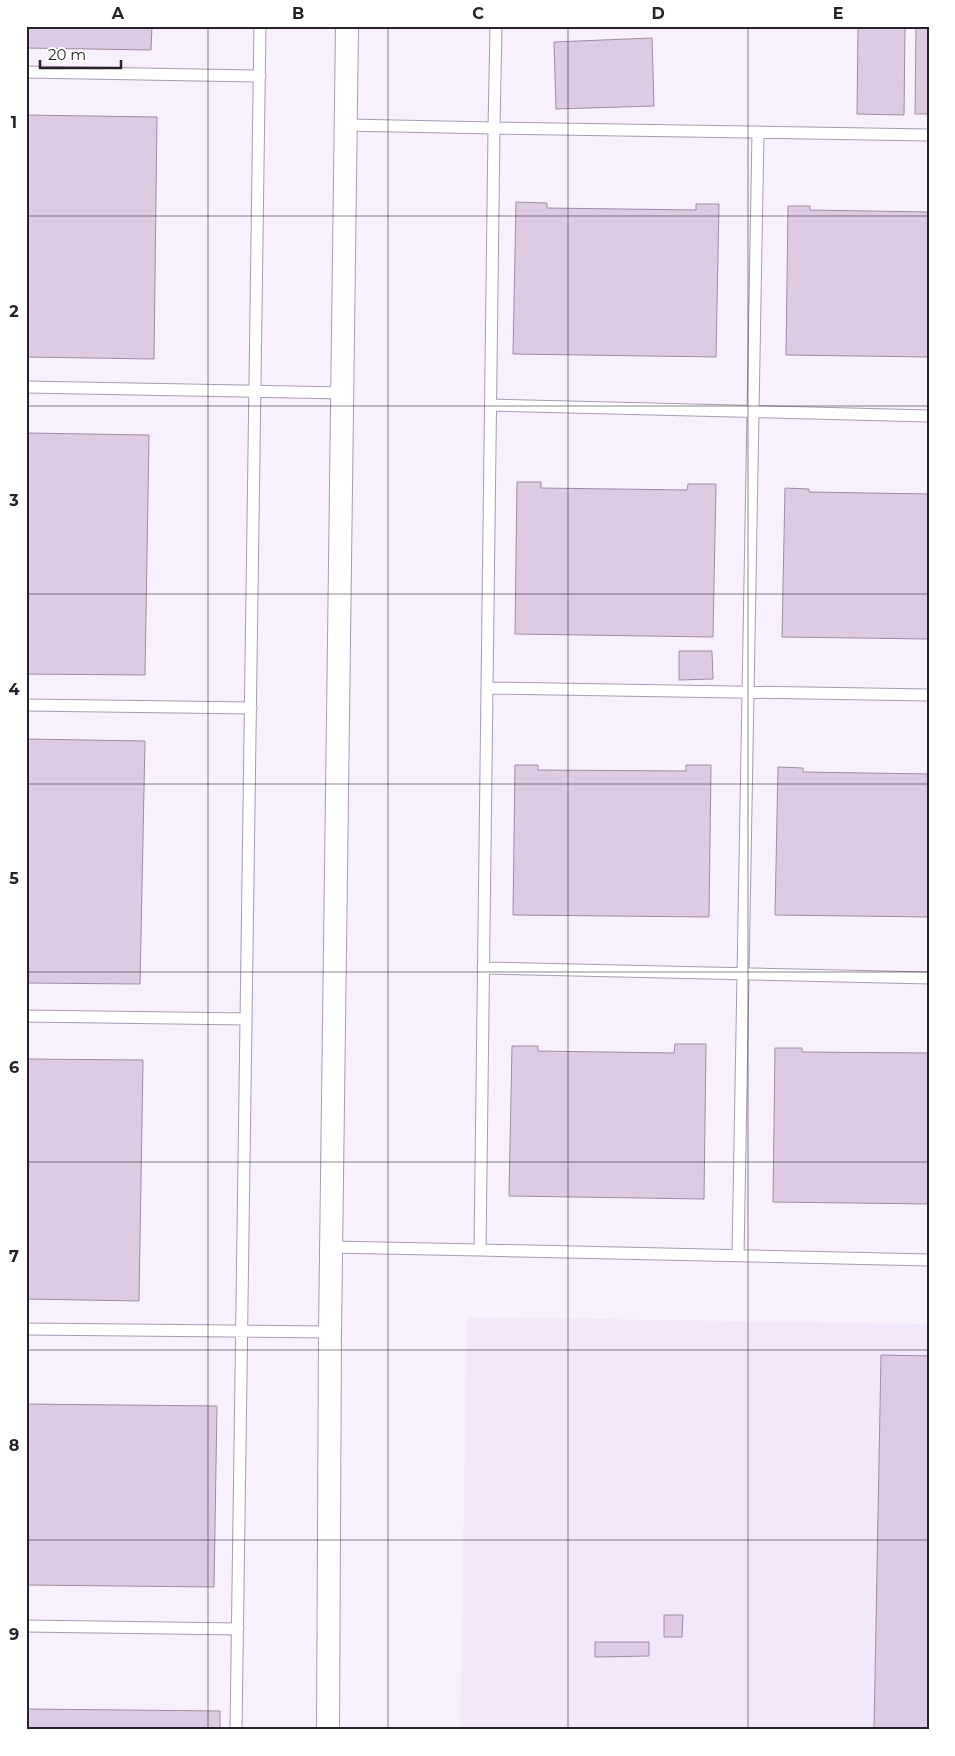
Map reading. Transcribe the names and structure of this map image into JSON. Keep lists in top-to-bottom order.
{
  "scale_bar": "20 m",
  "grid": {
    "columns": [
      "A",
      "B",
      "C",
      "D",
      "E"
    ],
    "rows": [
      "1",
      "2",
      "3",
      "4",
      "5",
      "6",
      "7",
      "8",
      "9"
    ]
  }
}
